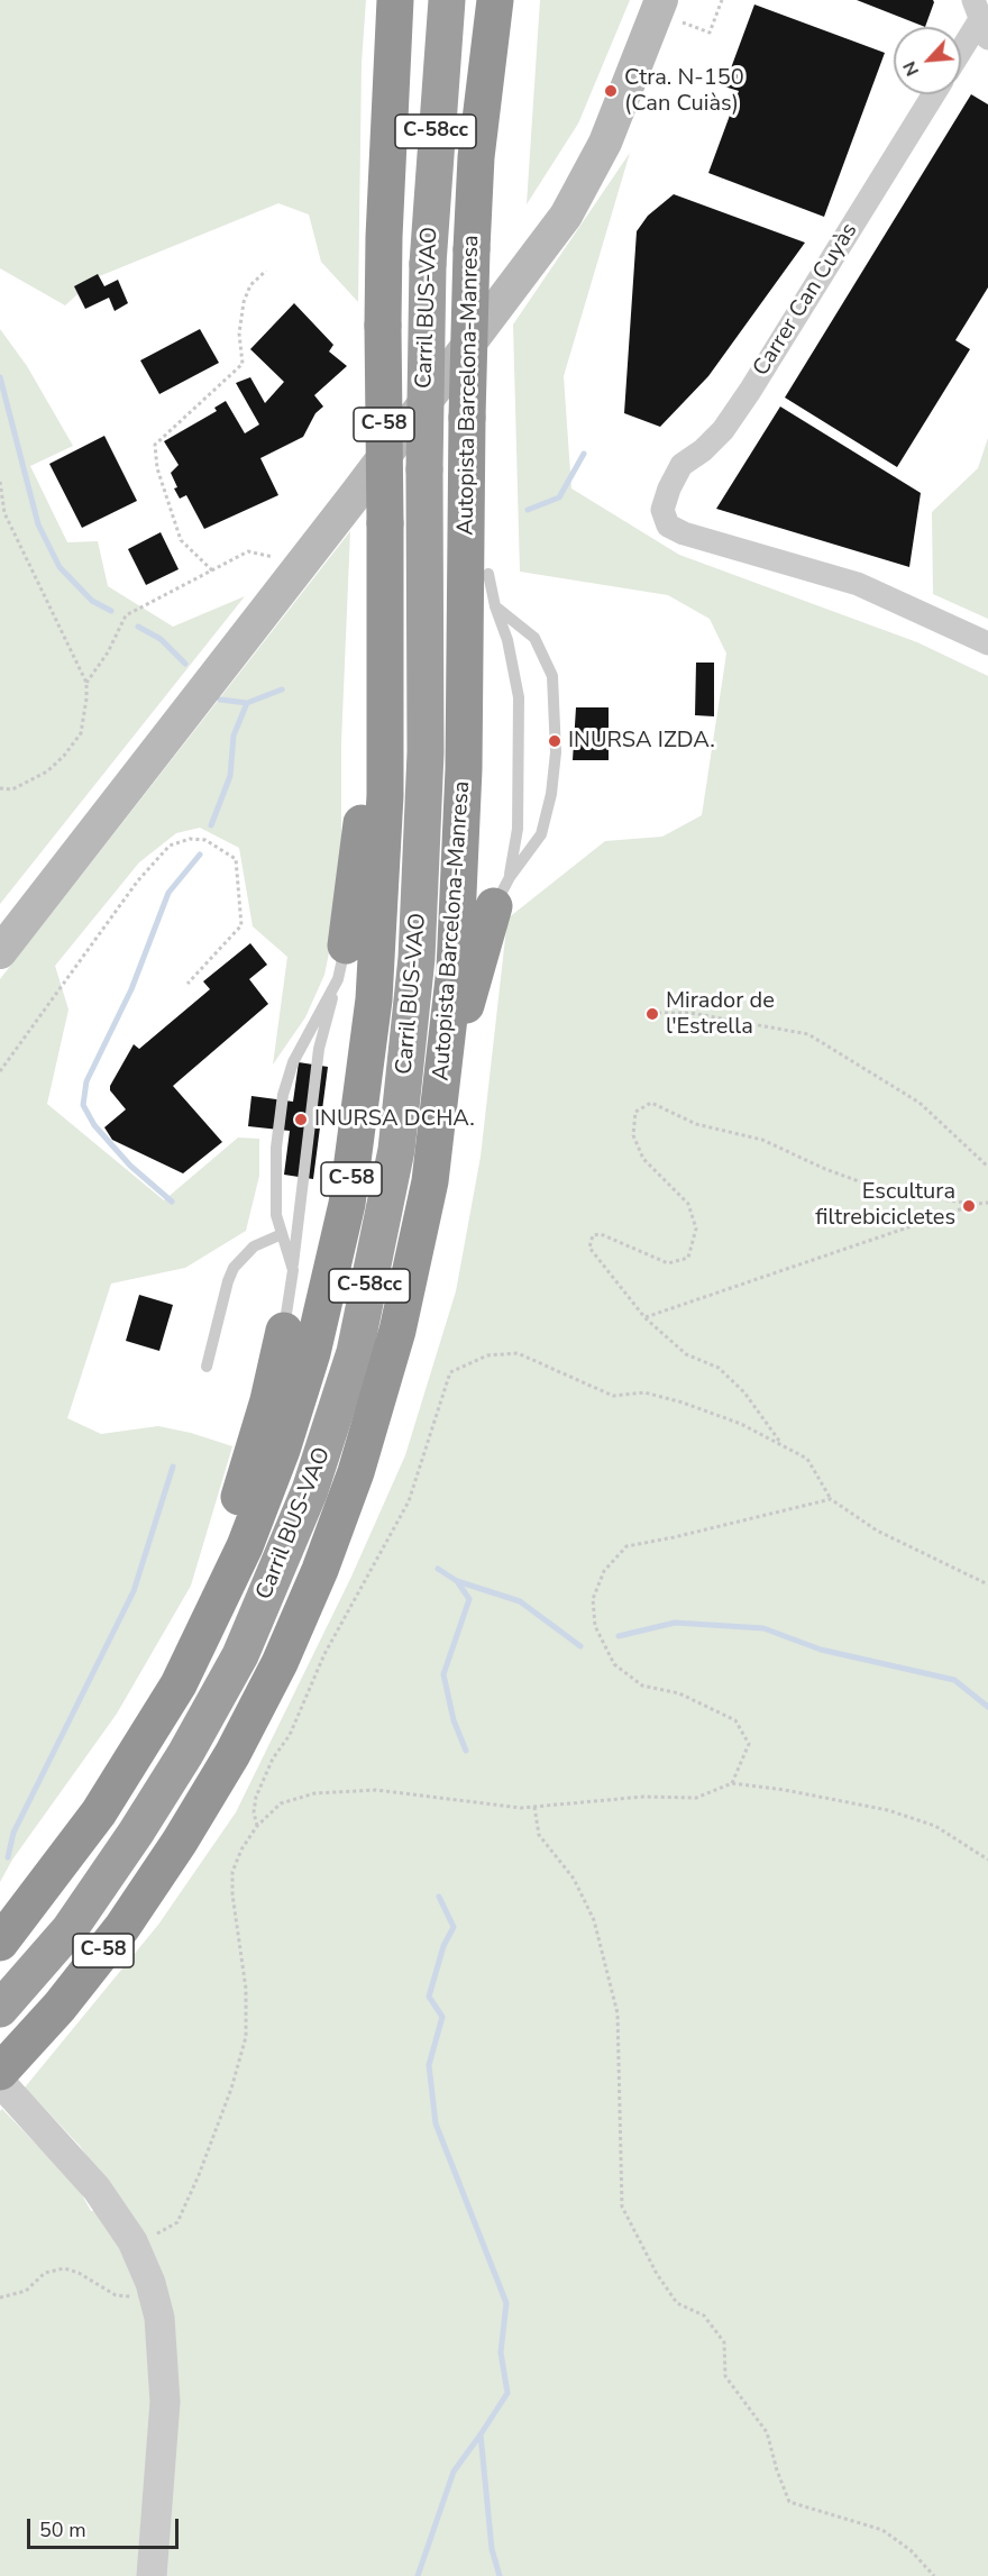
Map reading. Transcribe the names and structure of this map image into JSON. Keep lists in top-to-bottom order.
{
  "streets": {
    "highway": [
      "C-58cc",
      "Carril BUS-VAO",
      "Autopista Barcelona-Manresa",
      "C-58"
    ],
    "street": ["Carrer Can Cuyàs"]
  },
  "places": [
    "Ctra. N-150 (Can Cuiàs)",
    "INURSA IZDA.",
    "Mirador de l'Estrella",
    "INURSA DCHA.",
    "Escultura filtrebicicletes"
  ],
  "scale_bar": "50 m",
  "north": "bottom left"
}
